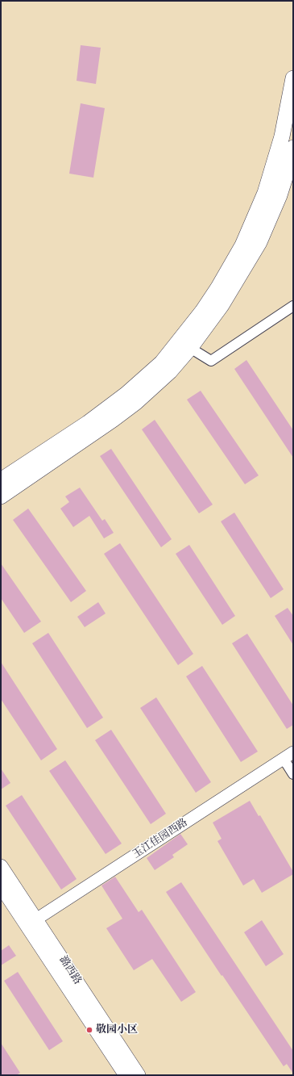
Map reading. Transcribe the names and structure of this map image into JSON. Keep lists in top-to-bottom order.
{
  "streets": {
    "main road": ["潞西路"],
    "street": ["玉江佳园西路"]
  },
  "crossings": [
    ["玉江佳园西路", "潞西路"]
  ],
  "places": ["敬园小区"]
}
